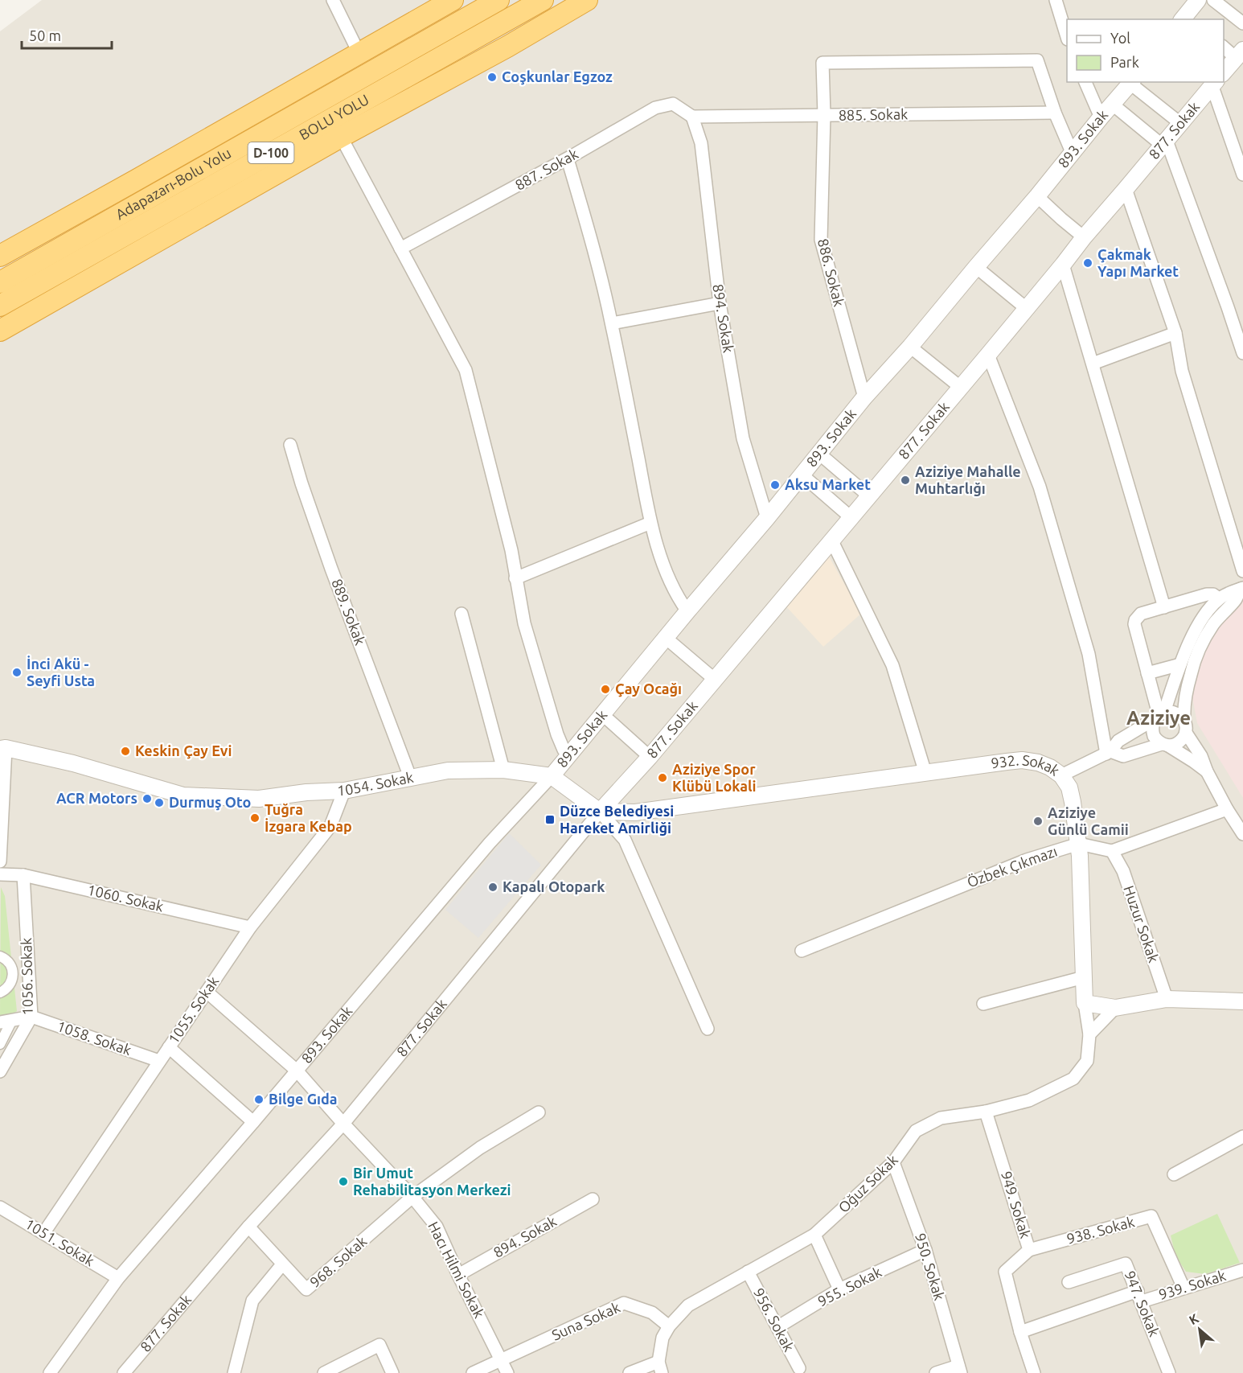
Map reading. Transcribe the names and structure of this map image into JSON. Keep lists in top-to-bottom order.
{
  "streets": {
    "highway": ["BOLU YOLU", "D-100", "Adapazarı-Bolu Yolu"],
    "street": [
      "885. Sokak",
      "877. Sokak",
      "893. Sokak",
      "887. Sokak",
      "886. Sokak",
      "894. Sokak",
      "889. Sokak",
      "932. Sokak",
      "1054. Sokak",
      "Özbek Çıkmazı",
      "1060. Sokak",
      "Huzur Sokak",
      "1056. Sokak",
      "1055. Sokak",
      "1058. Sokak",
      "Oğuz Sokak",
      "949. Sokak",
      "938. Sokak",
      "1051. Sokak",
      "968. Sokak",
      "950. Sokak",
      "Hacı Hilmi Sokak",
      "939. Sokak",
      "955. Sokak",
      "947. Sokak",
      "956. Sokak",
      "Suna Sokak"
    ]
  },
  "crossings": [
    ["885. Sokak", "887. Sokak"],
    ["885. Sokak", "886. Sokak"],
    ["885. Sokak", "894. Sokak"],
    ["877. Sokak", "932. Sokak"],
    ["877. Sokak", "968. Sokak"],
    ["877. Sokak", "Hacı Hilmi Sokak"],
    ["893. Sokak", "886. Sokak"],
    ["893. Sokak", "894. Sokak"],
    ["893. Sokak", "1054. Sokak"],
    ["893. Sokak", "1051. Sokak"],
    ["893. Sokak", "Hacı Hilmi Sokak"],
    ["887. Sokak", "894. Sokak"],
    ["894. Sokak", "Hacı Hilmi Sokak"],
    ["889. Sokak", "1054. Sokak"],
    ["932. Sokak", "Özbek Çıkmazı"],
    ["932. Sokak", "Oğuz Sokak"],
    ["1054. Sokak", "1055. Sokak"],
    ["Özbek Çıkmazı", "Huzur Sokak"],
    ["1060. Sokak", "1056. Sokak"],
    ["1060. Sokak", "1055. Sokak"],
    ["1056. Sokak", "1058. Sokak"],
    ["1055. Sokak", "1058. Sokak"],
    ["1055. Sokak", "1051. Sokak"],
    ["1055. Sokak", "Hacı Hilmi Sokak"],
    ["Oğuz Sokak", "949. Sokak"],
    ["Oğuz Sokak", "950. Sokak"],
    ["Oğuz Sokak", "956. Sokak"],
    ["Oğuz Sokak", "Suna Sokak"],
    ["949. Sokak", "938. Sokak"],
    ["949. Sokak", "939. Sokak"],
    ["938. Sokak", "939. Sokak"],
    ["968. Sokak", "Hacı Hilmi Sokak"],
    ["950. Sokak", "955. Sokak"],
    ["Hacı Hilmi Sokak", "Suna Sokak"],
    ["939. Sokak", "947. Sokak"],
    ["955. Sokak", "956. Sokak"]
  ],
  "districts": ["Aziziye"],
  "places": {
    "other": [
      "Coşkunlar Egzoz",
      "Çakmak Yapı Market",
      "Aziziye Mahalle Muhtarlığı",
      "Aksu Market",
      "İnci Akü - Seyfi Usta",
      "Çay Ocağı",
      "Keskin Çay Evi",
      "Aziziye Spor Klübü Lokali",
      "ACR Motors",
      "Durmuş Oto",
      "Tuğra İzgara Kebap",
      "Aziziye Günlü Camii",
      "Kapalı Otopark",
      "Bilge Gıda",
      "Bir Umut Rehabilitasyon Merkezi"
    ],
    "transit": ["Düzce Belediyesi Hareket Amirliği"]
  },
  "legend": ["Yol", "Park"],
  "scale_bar": "50 m",
  "north": "top left"
}
